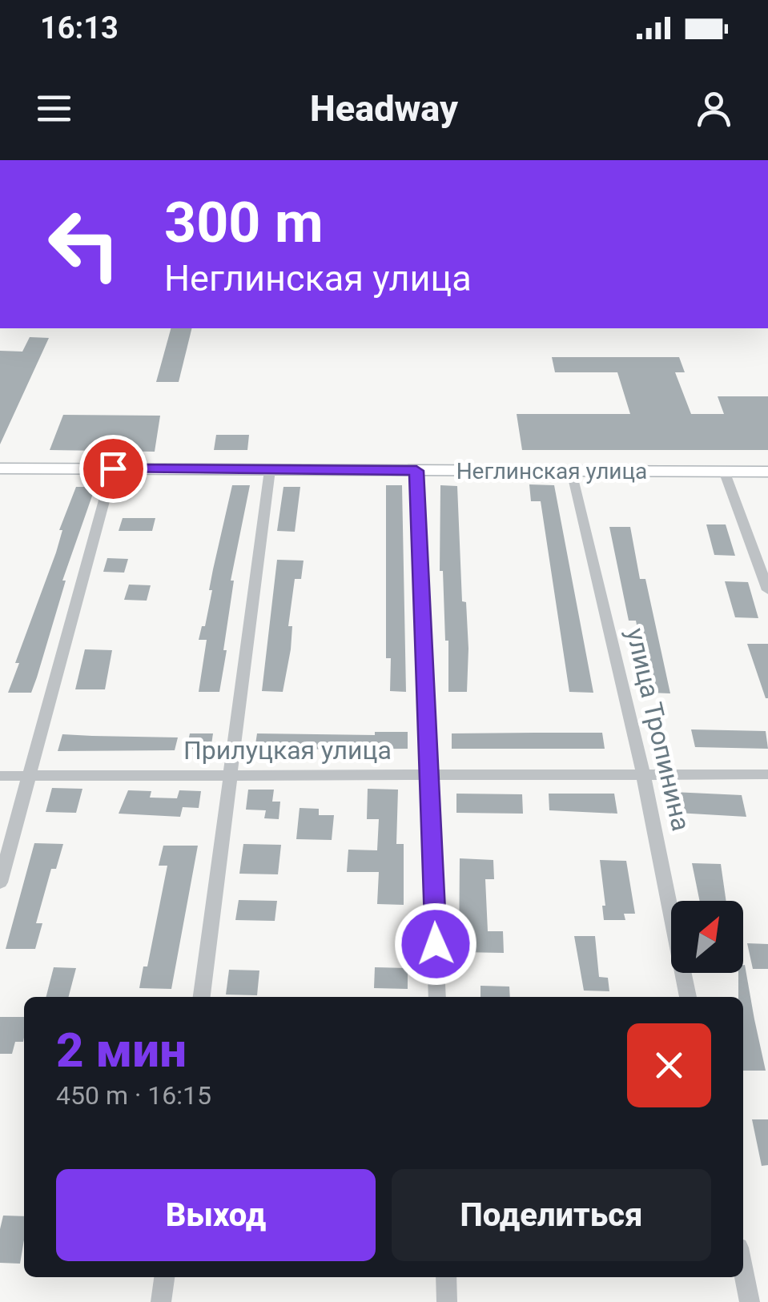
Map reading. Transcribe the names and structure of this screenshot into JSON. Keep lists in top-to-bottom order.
{
  "streets": {
    "street": ["Неглинская улица", "улица Тропинина", "Прилуцкая улица"]
  },
  "crossings": [
    ["Неглинская улица", "улица Тропинина"],
    ["улица Тропинина", "Прилуцкая улица"]
  ],
  "north": "top right",
  "page": {
    "status": "16:13",
    "header": "Headway",
    "turn": ["300 m", "Неглинская улица"],
    "heading": ["2 мин", "450 m · 16:15"],
    "buttons": ["Выход", "Поделиться"]
  }
}
